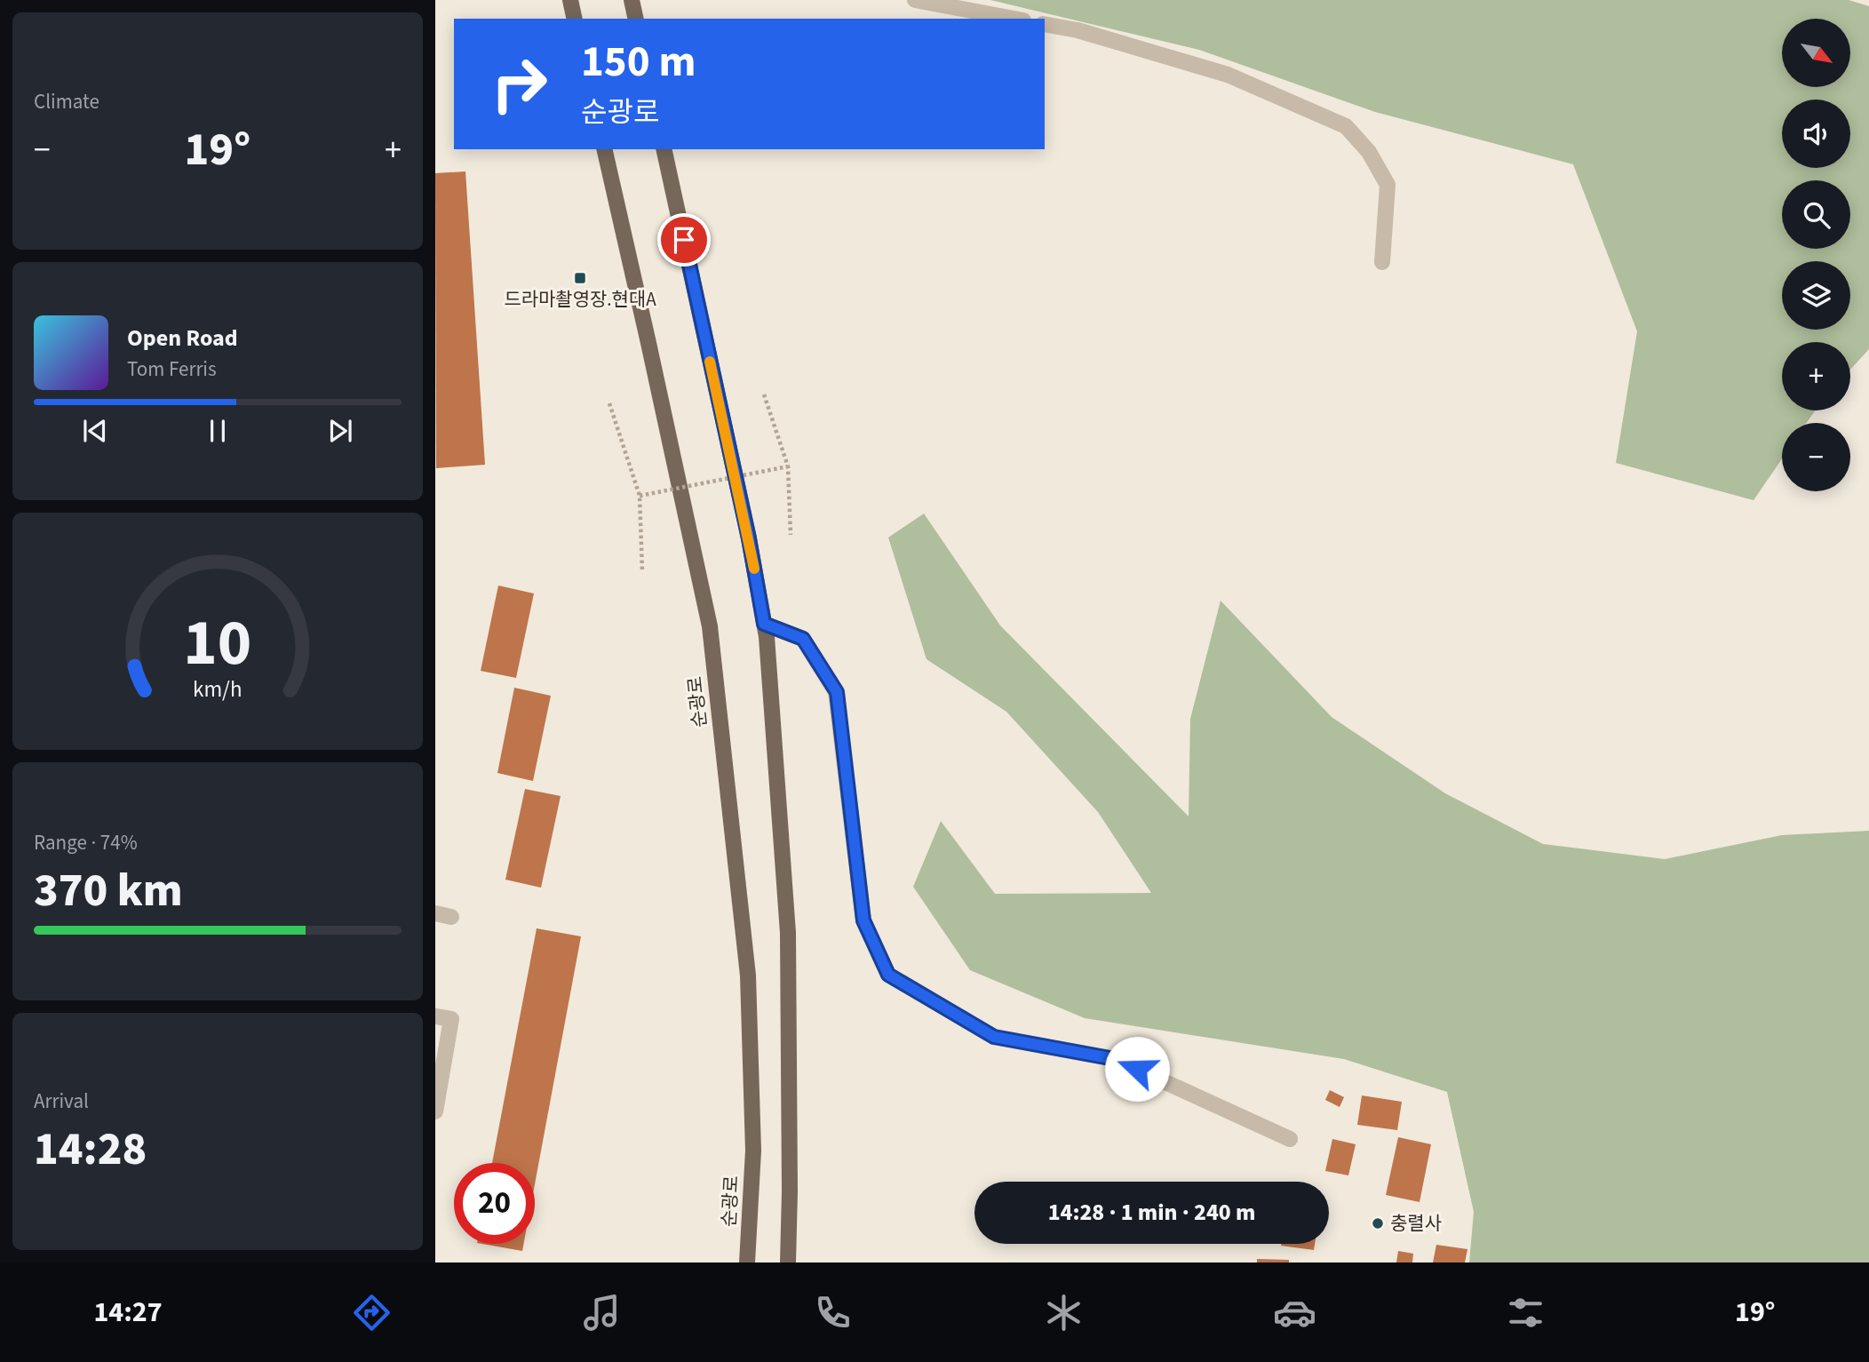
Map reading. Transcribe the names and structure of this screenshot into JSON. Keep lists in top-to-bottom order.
{
  "streets": {
    "main road": ["순광로"]
  },
  "places": {
    "transit": ["드라마촬영장.현대A"],
    "other": ["충렬사"]
  },
  "north": "bottom right",
  "page": {
    "tile": [
      "Climate",
      ["Range · 74%", "370 km"],
      ["Arrival", "14:28"]
    ],
    "map_buttons": ["+", "−"],
    "turn": ["150 m", "순광로"],
    "heat": ["−", "19°", "+"],
    "song": ["Open Road", "Tom Ferris"],
    "limit": "20",
    "trip": "14:28 · 1 min · 240 m",
    "tabs": ["14:27", "19°"],
    "gauge": ["10", "km/h"]
  }
}
